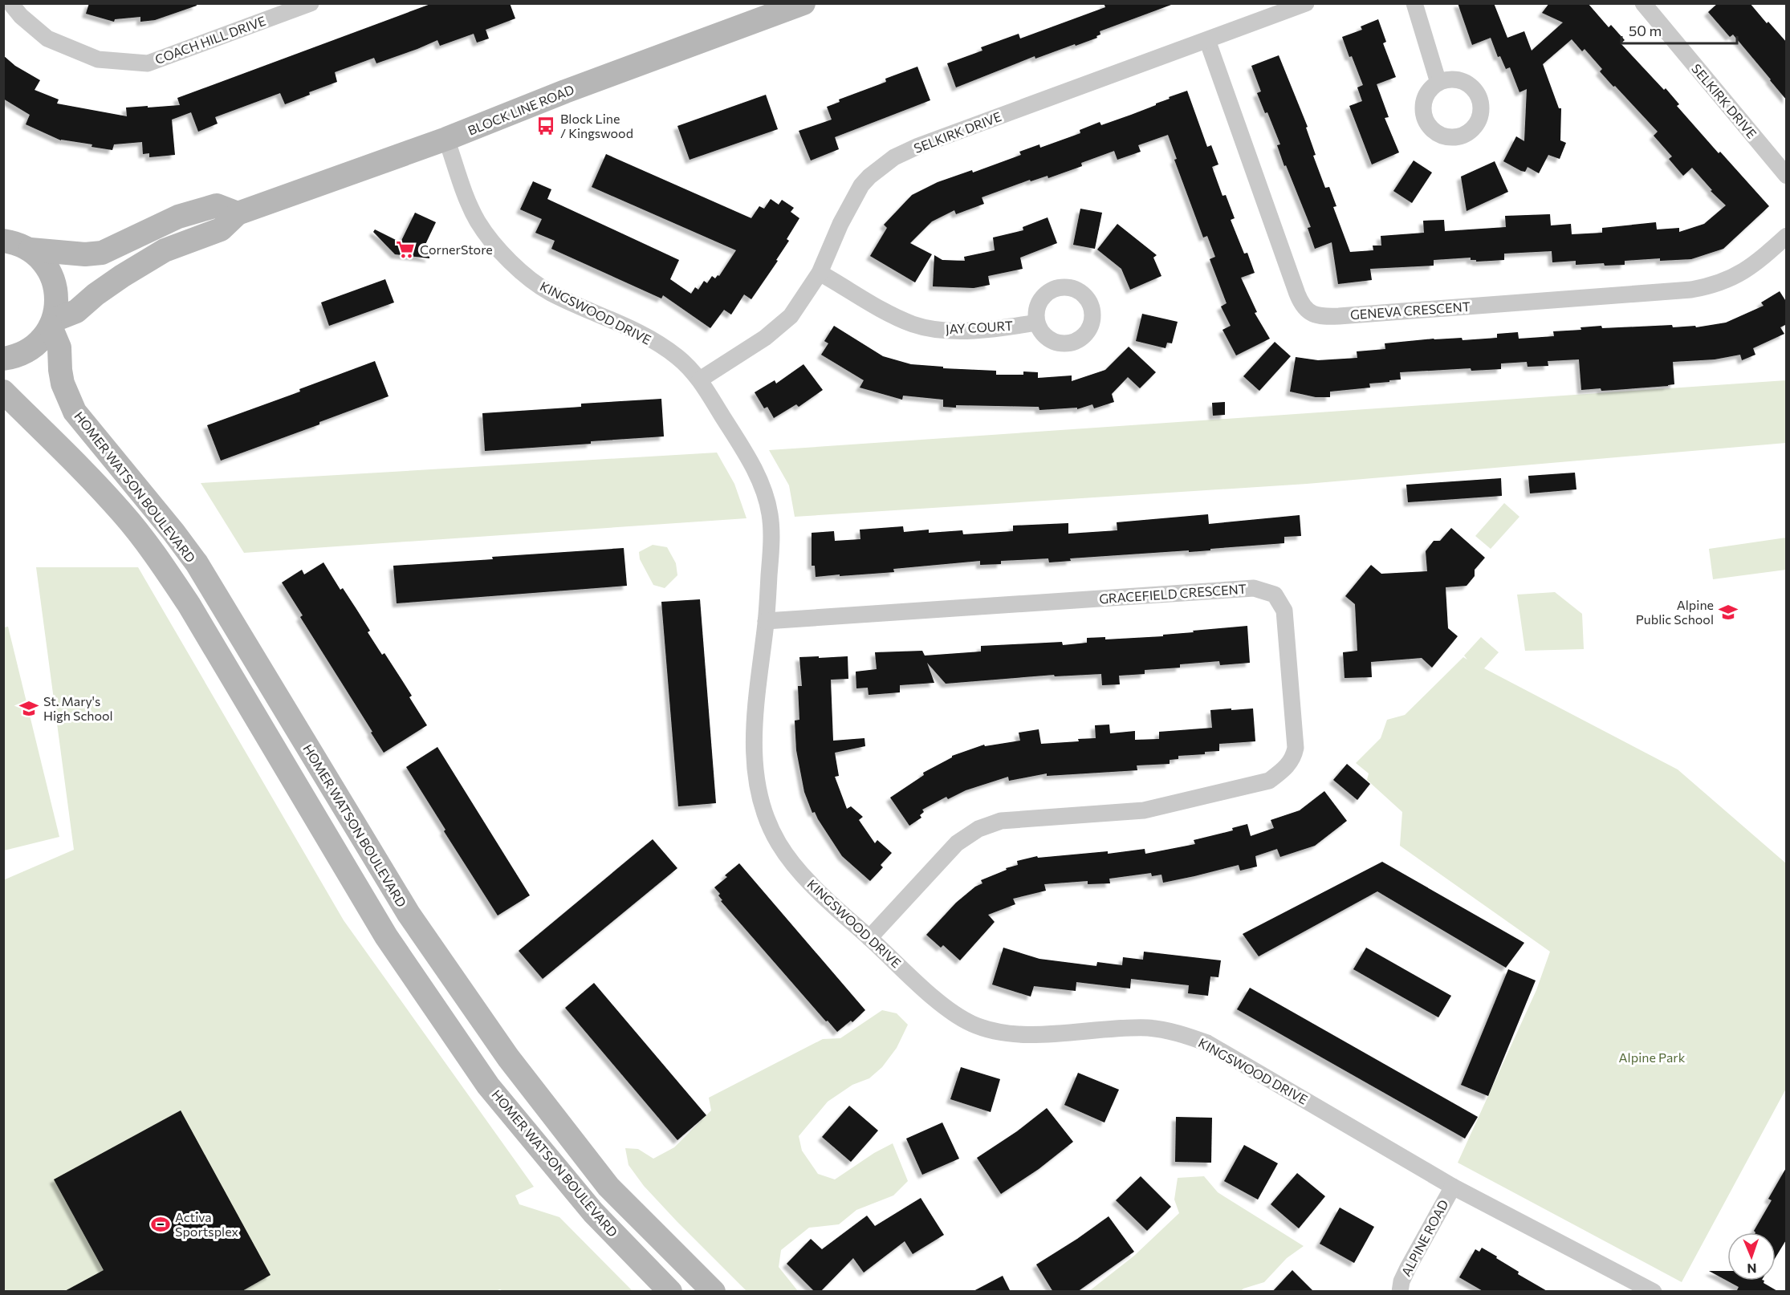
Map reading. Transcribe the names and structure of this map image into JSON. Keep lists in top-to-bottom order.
{
  "streets": {
    "main road": ["BLOCK LINE ROAD", "HOMER WATSON BOULEVARD"],
    "street": [
      "COACH HILL DRIVE",
      "SELKIRK DRIVE",
      "GENEVA CRESCENT",
      "KINGSWOOD DRIVE",
      "JAY COURT",
      "GRACEFIELD CRESCENT",
      "ALPINE ROAD"
    ]
  },
  "crossings": [
    ["SELKIRK DRIVE", "GENEVA CRESCENT"],
    ["SELKIRK DRIVE", "KINGSWOOD DRIVE"],
    ["SELKIRK DRIVE", "JAY COURT"],
    ["BLOCK LINE ROAD", "KINGSWOOD DRIVE"],
    ["BLOCK LINE ROAD", "HOMER WATSON BOULEVARD"],
    ["KINGSWOOD DRIVE", "GRACEFIELD CRESCENT"],
    ["KINGSWOOD DRIVE", "ALPINE ROAD"]
  ],
  "parks": ["Alpine Park"],
  "places": {
    "bus stop": ["Block Line / Kingswood"],
    "supermarket": ["CornerStore"],
    "school or university": ["Alpine Public School", "St. Mary's High School"],
    "sports": ["Activa Sportsplex"]
  },
  "scale_bar": "50 m",
  "north": "bottom"
}
